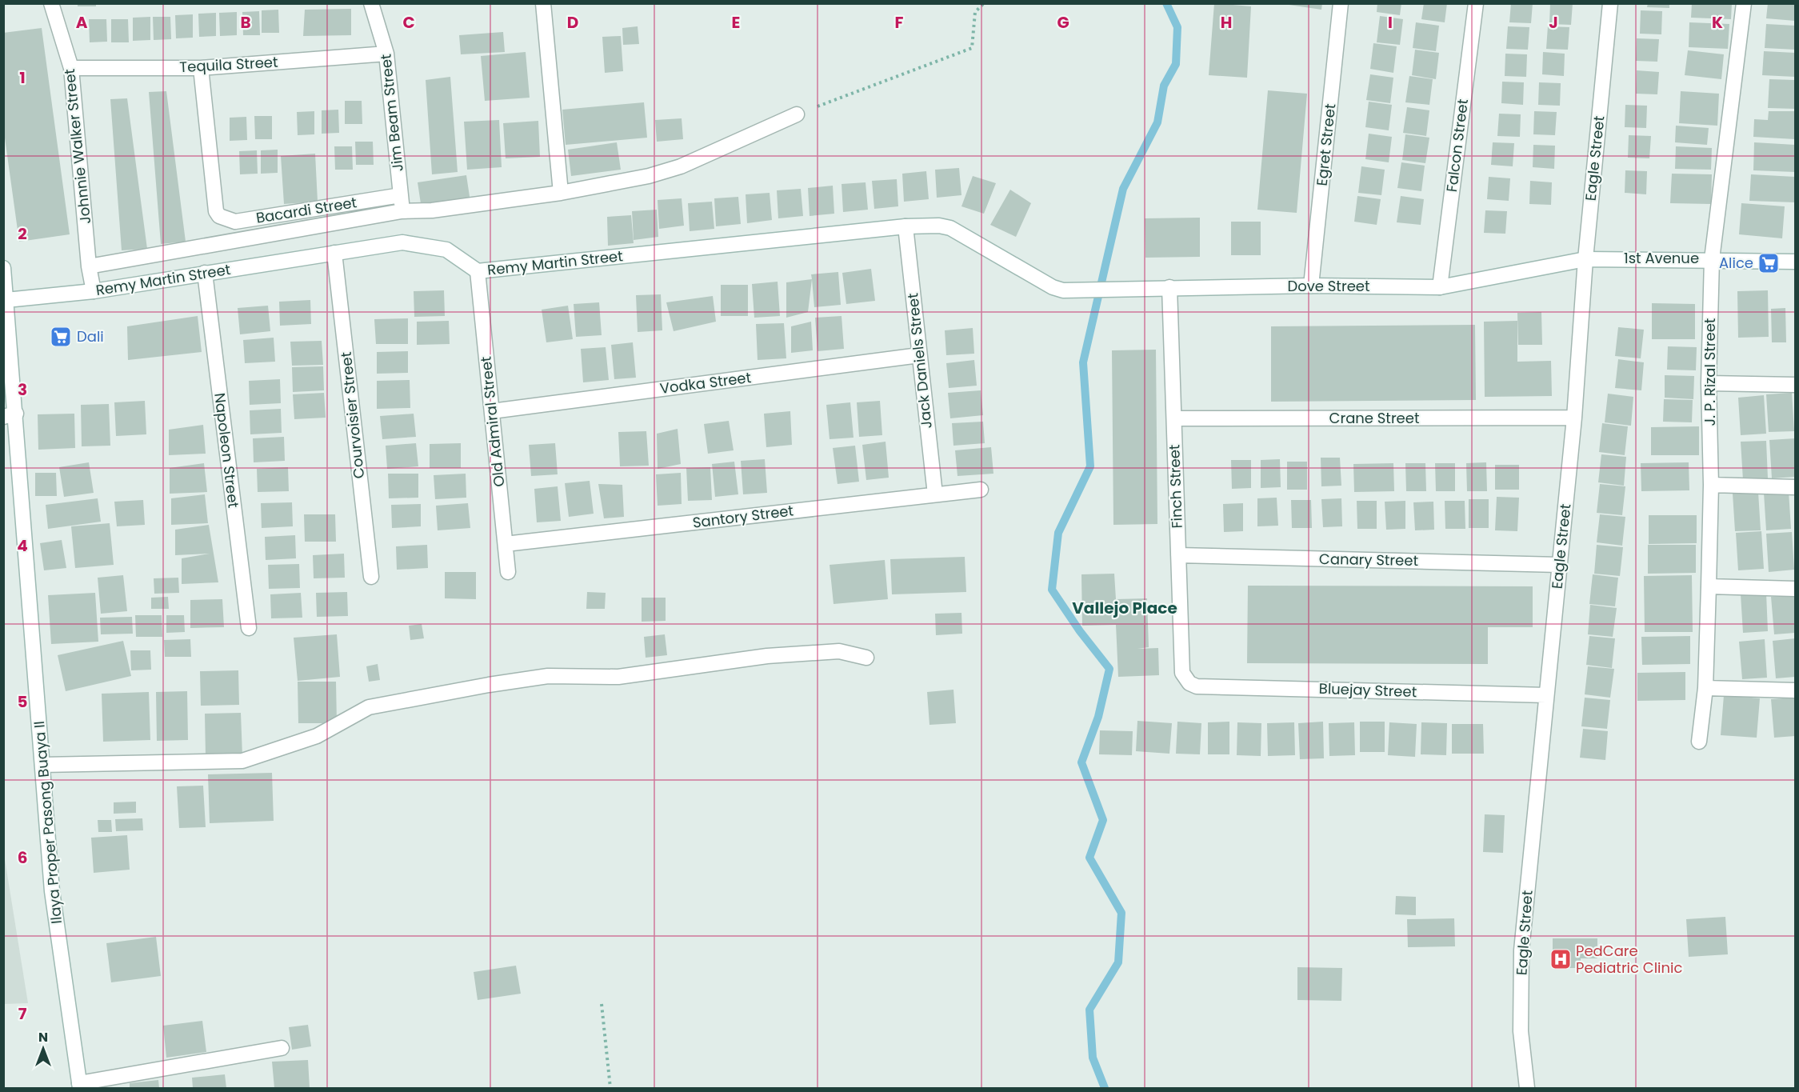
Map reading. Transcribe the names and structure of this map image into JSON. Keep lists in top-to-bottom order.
{
  "streets": {
    "street": [
      "Tequila Street",
      "Jim Beam Street",
      "Egret Street",
      "Falcon Street",
      "Johnnie Walker Street",
      "Eagle Street",
      "Bacardi Street",
      "1st Avenue",
      "Remy Martin Street",
      "Dove Street",
      "Jack Daniels Street",
      "J. P. Rizal Street",
      "Vodka Street",
      "Courvoisier Street",
      "Crane Street",
      "Old Admiral Street",
      "Napoleon Street",
      "Finch Street",
      "Santory Street",
      "Canary Street",
      "Bluejay Street",
      "Ilaya Proper Pasong Buaya II"
    ]
  },
  "crossings": [
    ["Tequila Street", "Jim Beam Street"],
    ["Tequila Street", "Johnnie Walker Street"],
    ["Tequila Street", "Bacardi Street"],
    ["Jim Beam Street", "Bacardi Street"],
    ["Egret Street", "Dove Street"],
    ["Falcon Street", "Dove Street"],
    ["Johnnie Walker Street", "Remy Martin Street"],
    ["Eagle Street", "1st Avenue"],
    ["Eagle Street", "Dove Street"],
    ["Eagle Street", "Crane Street"],
    ["Eagle Street", "Canary Street"],
    ["Eagle Street", "Bluejay Street"],
    ["1st Avenue", "Dove Street"],
    ["1st Avenue", "J. P. Rizal Street"],
    ["Remy Martin Street", "Dove Street"],
    ["Remy Martin Street", "Jack Daniels Street"],
    ["Remy Martin Street", "Courvoisier Street"],
    ["Remy Martin Street", "Old Admiral Street"],
    ["Remy Martin Street", "Napoleon Street"],
    ["Remy Martin Street", "Ilaya Proper Pasong Buaya II"],
    ["Dove Street", "Finch Street"],
    ["Jack Daniels Street", "Vodka Street"],
    ["Jack Daniels Street", "Santory Street"],
    ["Vodka Street", "Old Admiral Street"],
    ["Crane Street", "Finch Street"],
    ["Old Admiral Street", "Santory Street"],
    ["Finch Street", "Canary Street"],
    ["Finch Street", "Bluejay Street"]
  ],
  "districts": ["Vallejo Place"],
  "places": {
    "supermarket": ["Alice", "Dali"],
    "hospital": ["PedCare Pediatric Clinic"]
  },
  "north": "top",
  "grid": {
    "columns": [
      "A",
      "B",
      "C",
      "D",
      "E",
      "F",
      "G",
      "H",
      "I",
      "J",
      "K"
    ],
    "rows": [
      "1",
      "2",
      "3",
      "4",
      "5",
      "6",
      "7"
    ]
  }
}
